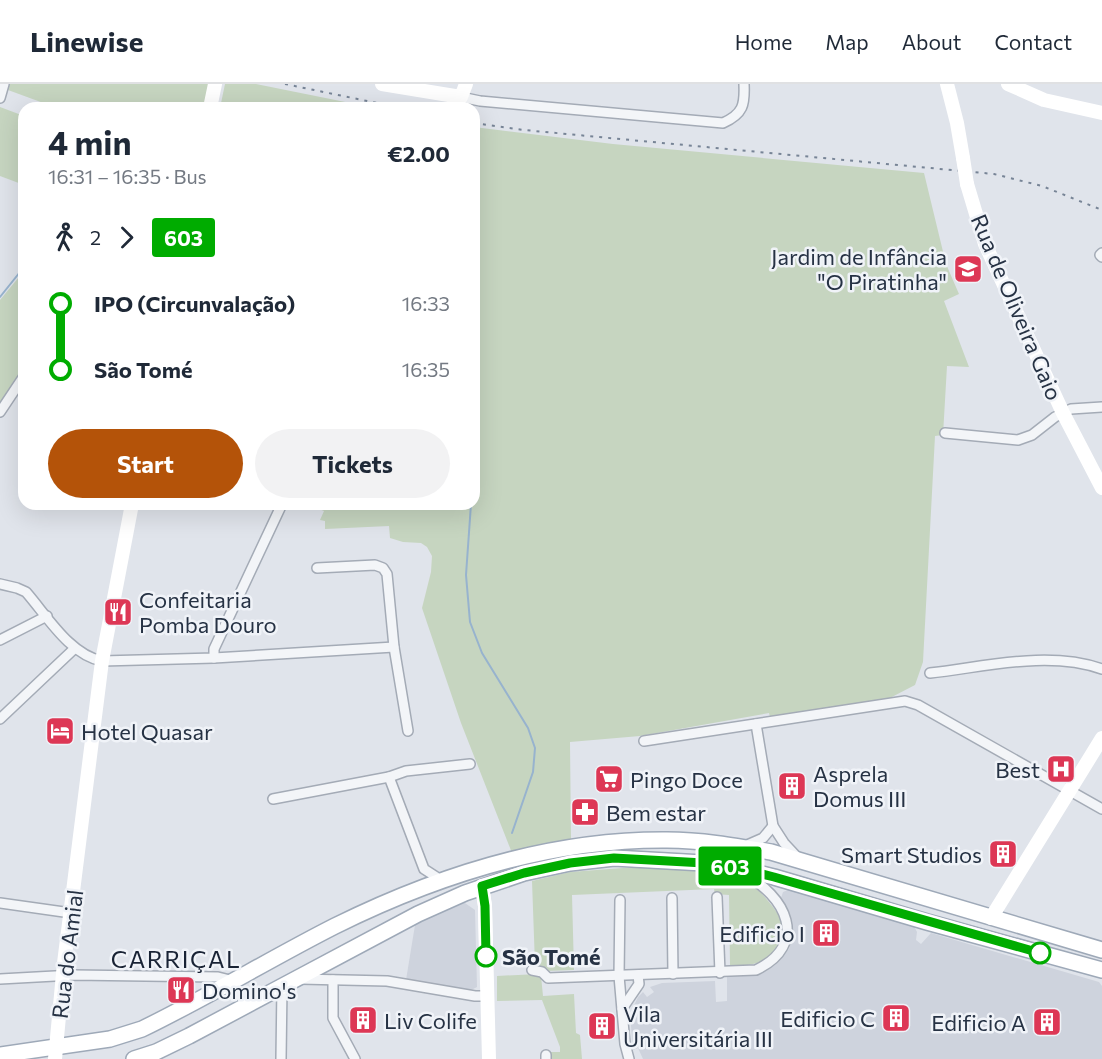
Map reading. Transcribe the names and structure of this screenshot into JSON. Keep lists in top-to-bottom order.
{
  "streets": {
    "street": ["Rua de Oliveira Gaio", "Rua do Amial"]
  },
  "districts": ["CARRIÇAL"],
  "places": {
    "school or university": ["Jardim de Infância \"O Piratinha\""],
    "restaurant": ["Confeitaria Pomba Douro", "Domino's"],
    "hotel": ["Hotel Quasar"],
    "hospital": ["Best"],
    "supermarket": ["Pingo Doce"],
    "building": [
      "Asprela Domus III",
      "Smart Studios",
      "Edificio I",
      "Edificio C",
      "Liv Colife",
      "Edificio A",
      "Vila Universitária III"
    ],
    "pharmacy": ["Bem estar"],
    "other": ["São Tomé"]
  },
  "lines": ["bus line 603"],
  "page": {
    "header": "Linewise",
    "nav": [
      "Home",
      "Map",
      "About",
      "Contact"
    ],
    "on_map": "603",
    "heading": ["4 min", "16:31 – 16:35 · Bus", "€2.00"],
    "legs": ["2", "603"],
    "list": [
      {
        "name": "IPO (Circunvalação)",
        "value": "16:33"
      },
      {
        "name": "São Tomé",
        "value": "16:35"
      }
    ],
    "buttons": ["Start", "Tickets"]
  }
}
